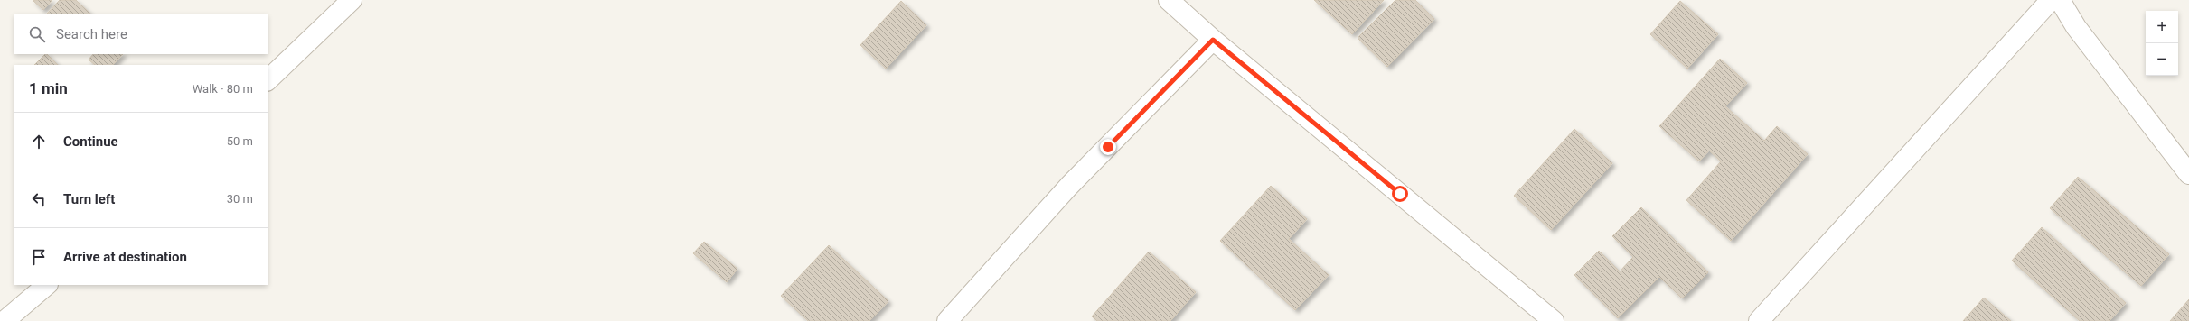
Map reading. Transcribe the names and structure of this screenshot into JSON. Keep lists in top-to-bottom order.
{
  "page": {
    "map_buttons": ["+", "−"],
    "search": "Search here",
    "heading": ["1 min", "Walk · 80 m"],
    "list": [
      ["Continue", "50 m"],
      ["Turn left", "30 m"],
      "Arrive at destination"
    ]
  }
}
